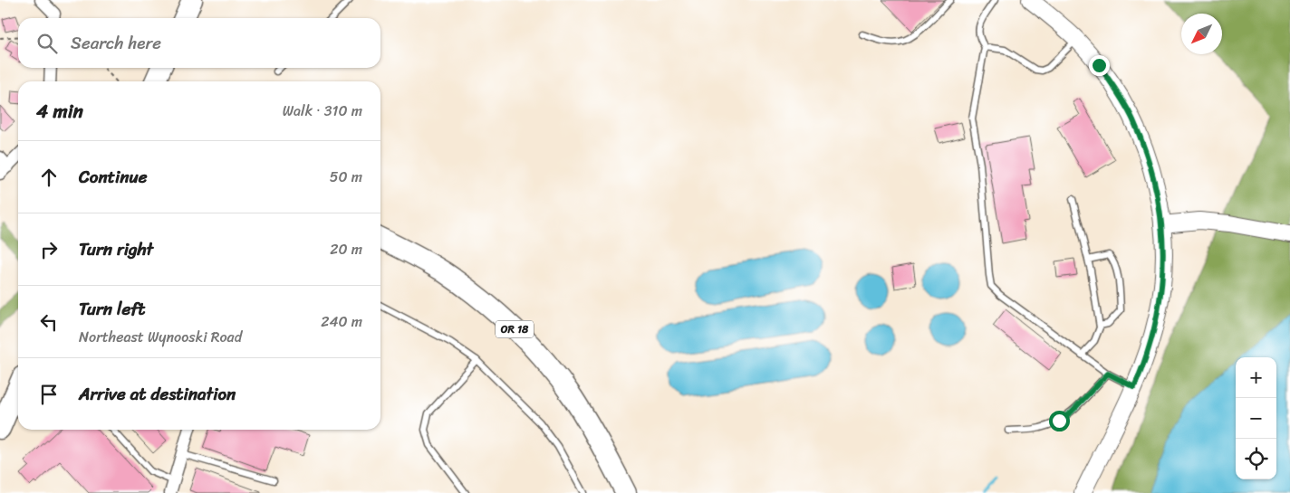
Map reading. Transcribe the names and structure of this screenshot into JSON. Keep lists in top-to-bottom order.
{
  "streets": {
    "highway": ["OR 18"]
  },
  "north": "bottom left",
  "page": {
    "search": "Search here",
    "heading": ["4 min", "Walk · 310 m"],
    "list": [
      ["Continue", "50 m"],
      ["Turn right", "20 m"],
      ["Turn left", "Northeast Wynooski Road", "240 m"],
      "Arrive at destination"
    ],
    "map_buttons": ["+", "−"]
  }
}
